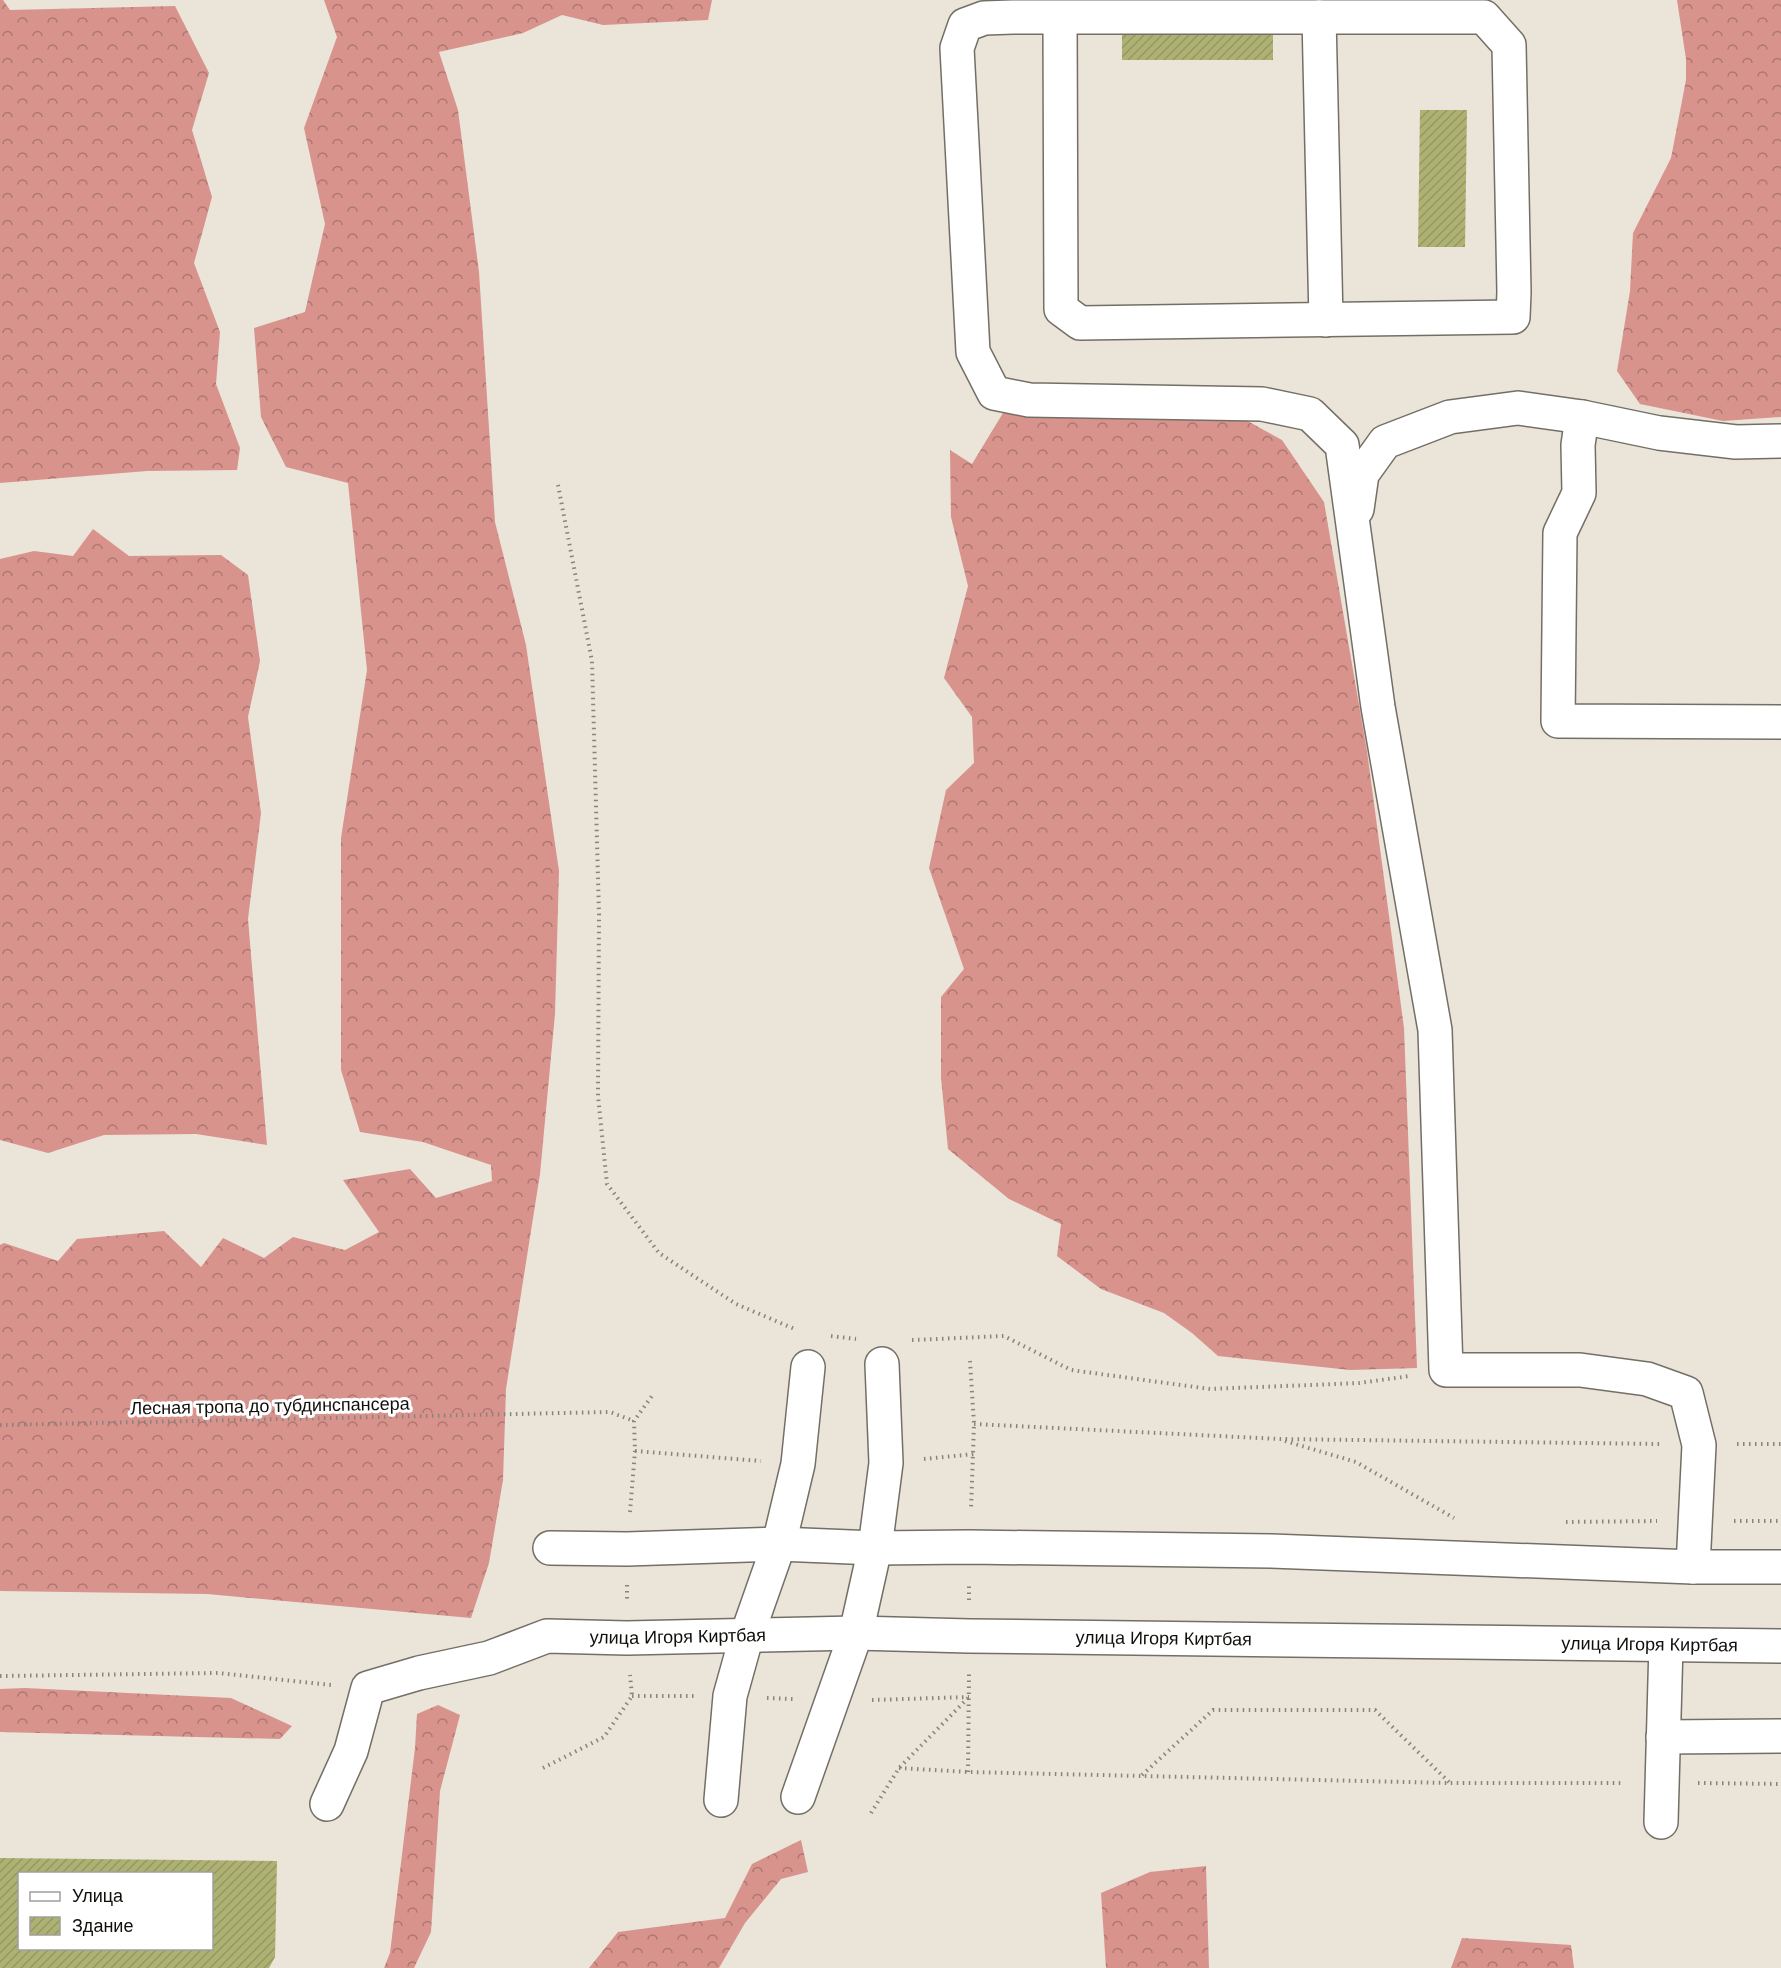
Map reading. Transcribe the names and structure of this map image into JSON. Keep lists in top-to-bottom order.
{
  "streets": {
    "street": ["улица Игоря Киртбая"],
    "path": ["Лесная тропа до тубдинспансера"]
  },
  "legend": ["Улица", "Здание"]
}
